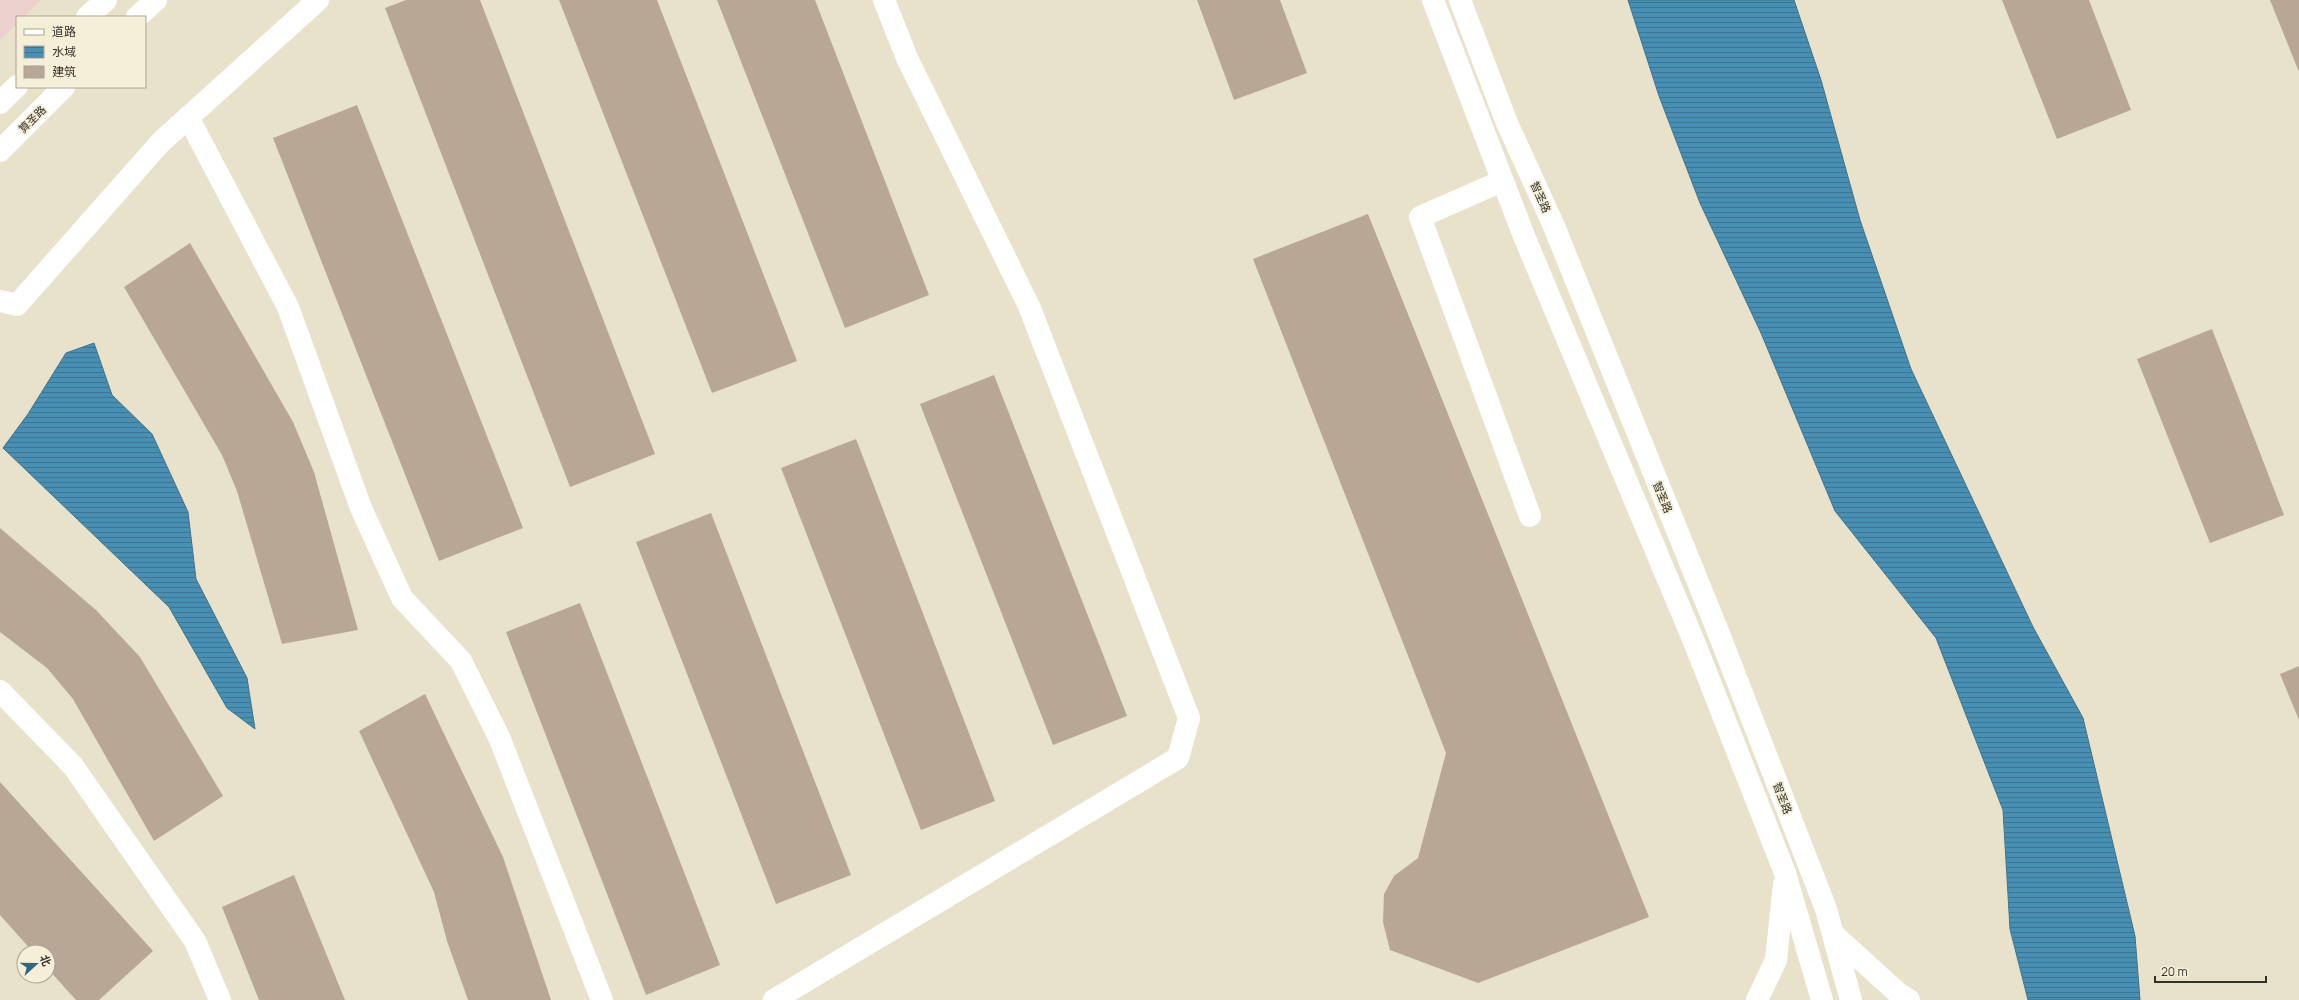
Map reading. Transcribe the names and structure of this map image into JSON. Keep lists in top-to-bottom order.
{
  "streets": {
    "street": ["算圣路", "智圣路"]
  },
  "legend": ["道路", "水域", "建筑"],
  "scale_bar": "20 m",
  "north": "right"
}
